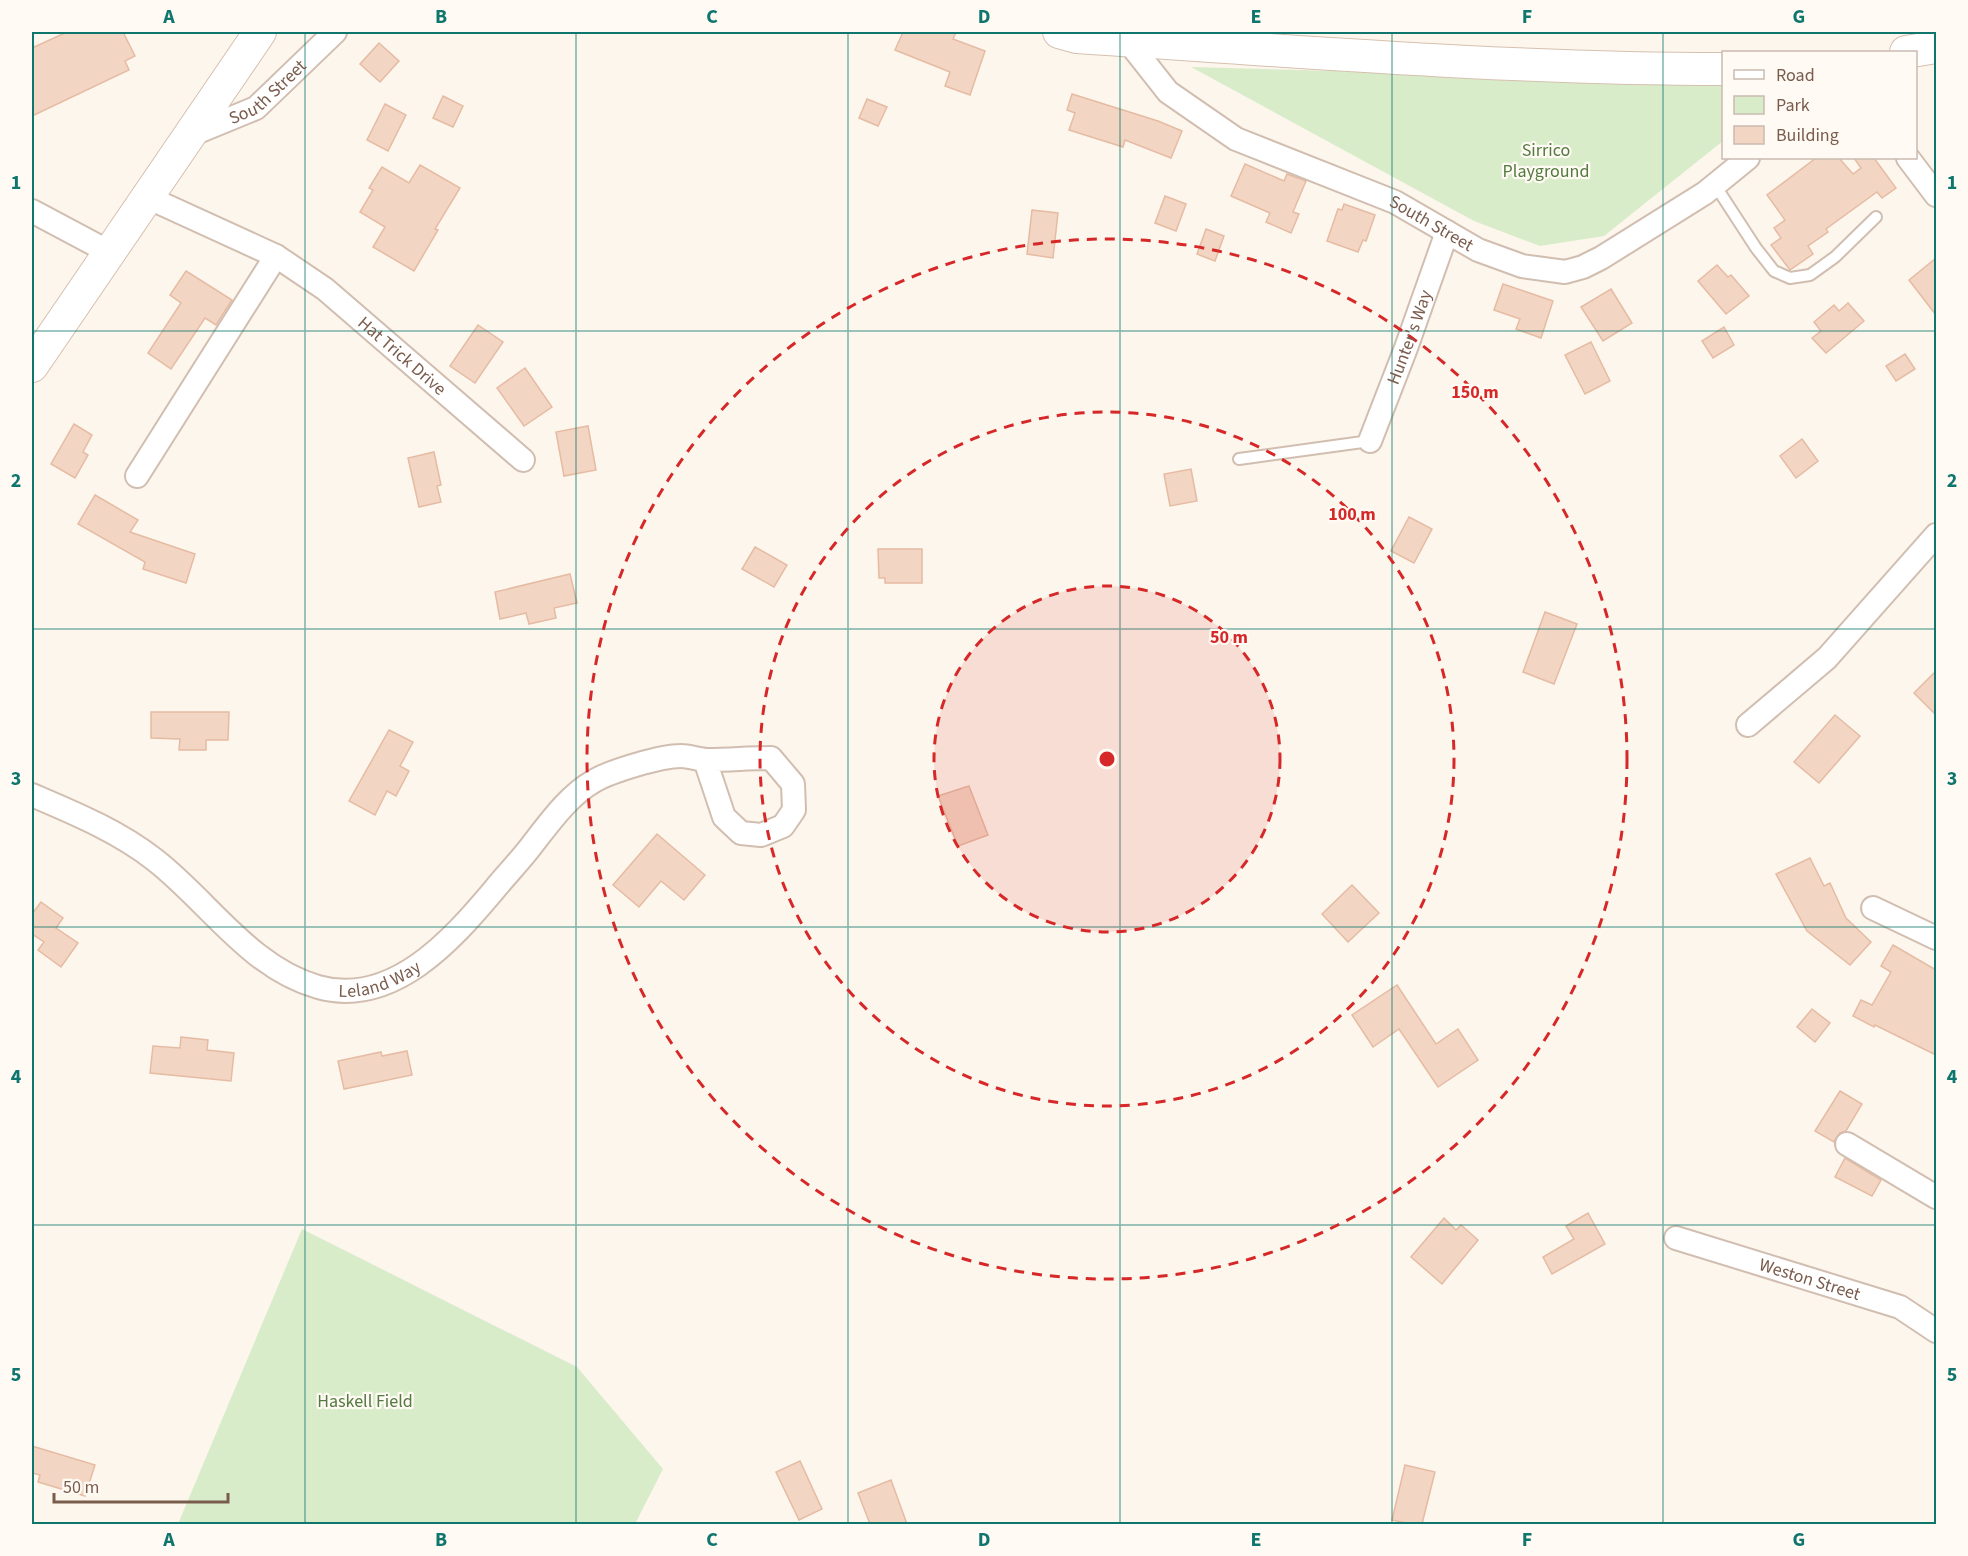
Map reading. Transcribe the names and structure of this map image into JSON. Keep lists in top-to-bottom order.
{
  "streets": {
    "street": [
      "South Street",
      "Hunter's Way",
      "Hat Trick Drive",
      "Leland Way",
      "Weston Street"
    ]
  },
  "crossings": [
    ["South Street", "Hunter's Way"],
    ["South Street", "Hat Trick Drive"]
  ],
  "parks": ["Sirrico Playground", "Haskell Field"],
  "legend": ["Road", "Park", "Building"],
  "scale_bar": "50 m",
  "grid": {
    "columns": [
      "A",
      "B",
      "C",
      "D",
      "E",
      "F",
      "G"
    ],
    "rows": [
      "1",
      "2",
      "3",
      "4",
      "5"
    ]
  },
  "rings": ["150 m", "100 m", "50 m"]
}
